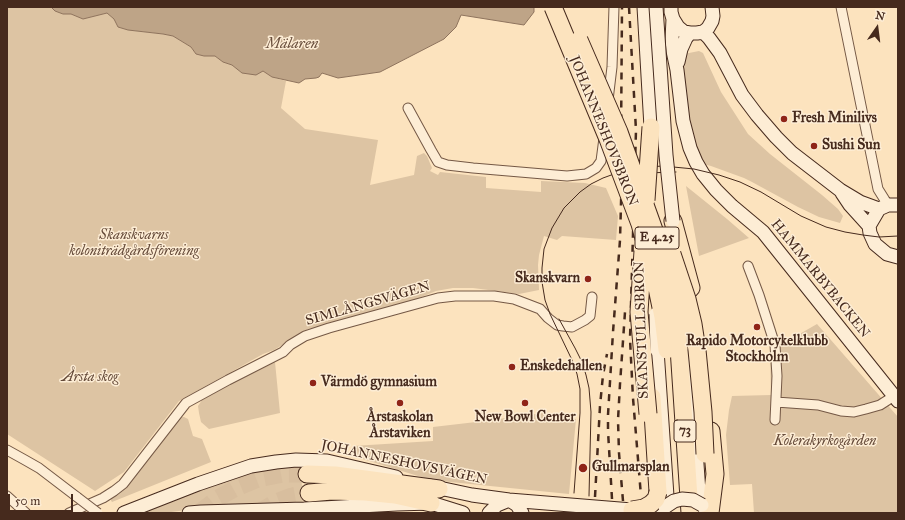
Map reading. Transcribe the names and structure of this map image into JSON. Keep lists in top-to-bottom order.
{
  "streets": {
    "highway": ["JOHANNESHOVSBRON", "E 4.25", "73"],
    "main road": ["HAMMARBYBACKEN", "SKANSTULLSBRON", "JOHANNESHOVSVÄGEN"],
    "street": ["SIMLÅNGSVÄGEN"]
  },
  "crossings": [
    ["JOHANNESHOVSBRON", "73"],
    ["SKANSTULLSBRON", "73"]
  ],
  "water": ["Mälaren"],
  "parks": ["Skanskvarns koloniträdgårdsförening", "Årsta skog", "Kolerakyrkogården"],
  "places": [
    "Fresh Minilivs",
    "Sushi Sun",
    "Skanskvarn",
    "Rapido Motorcykelklubb Stockholm",
    "Enskedehallen",
    "Värmdö gymnasium",
    "Årstaskolan Årstaviken",
    "New Bowl Center",
    "Gullmarsplan"
  ],
  "scale_bar": "50 m",
  "north": "top"
}
